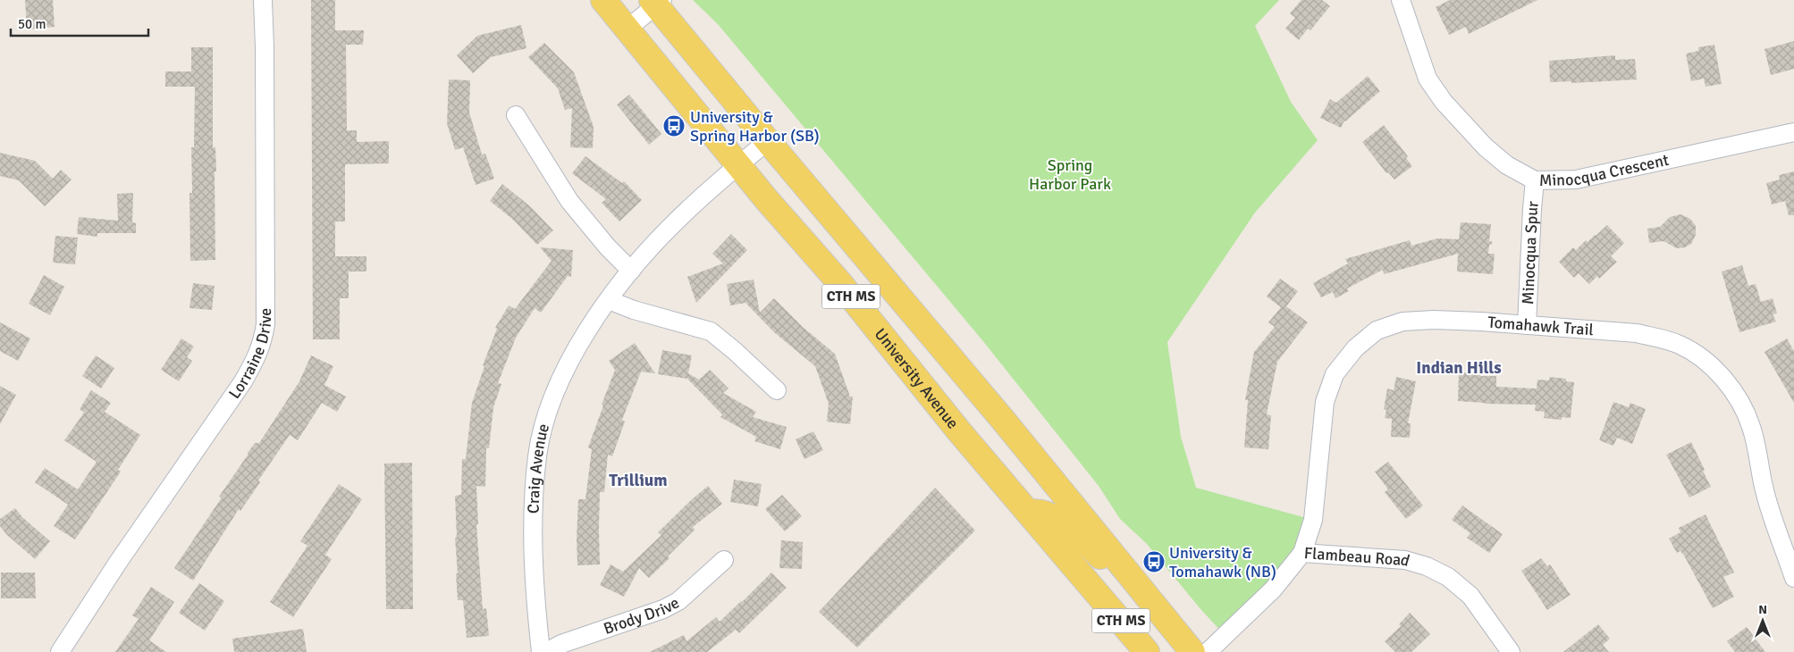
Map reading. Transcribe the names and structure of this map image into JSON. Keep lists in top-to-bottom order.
{
  "streets": {
    "main road": ["CTH MS", "University Avenue"],
    "street": [
      "Minocqua Crescent",
      "Minocqua Spur",
      "Tomahawk Trail",
      "Lorraine Drive",
      "Craig Avenue",
      "Flambeau Road",
      "Brody Drive"
    ]
  },
  "crossings": [
    ["Minocqua Crescent", "Minocqua Spur"],
    ["Minocqua Spur", "Tomahawk Trail"],
    ["CTH MS", "Craig Avenue"],
    ["Tomahawk Trail", "Flambeau Road"],
    ["University Avenue", "Craig Avenue"]
  ],
  "districts": ["Indian Hills", "Trillium"],
  "parks": ["Spring Harbor Park"],
  "places": {
    "bus stop": ["University & Spring Harbor (SB)", "University & Tomahawk (NB)"]
  },
  "scale_bar": "50 m",
  "north": "top"
}
